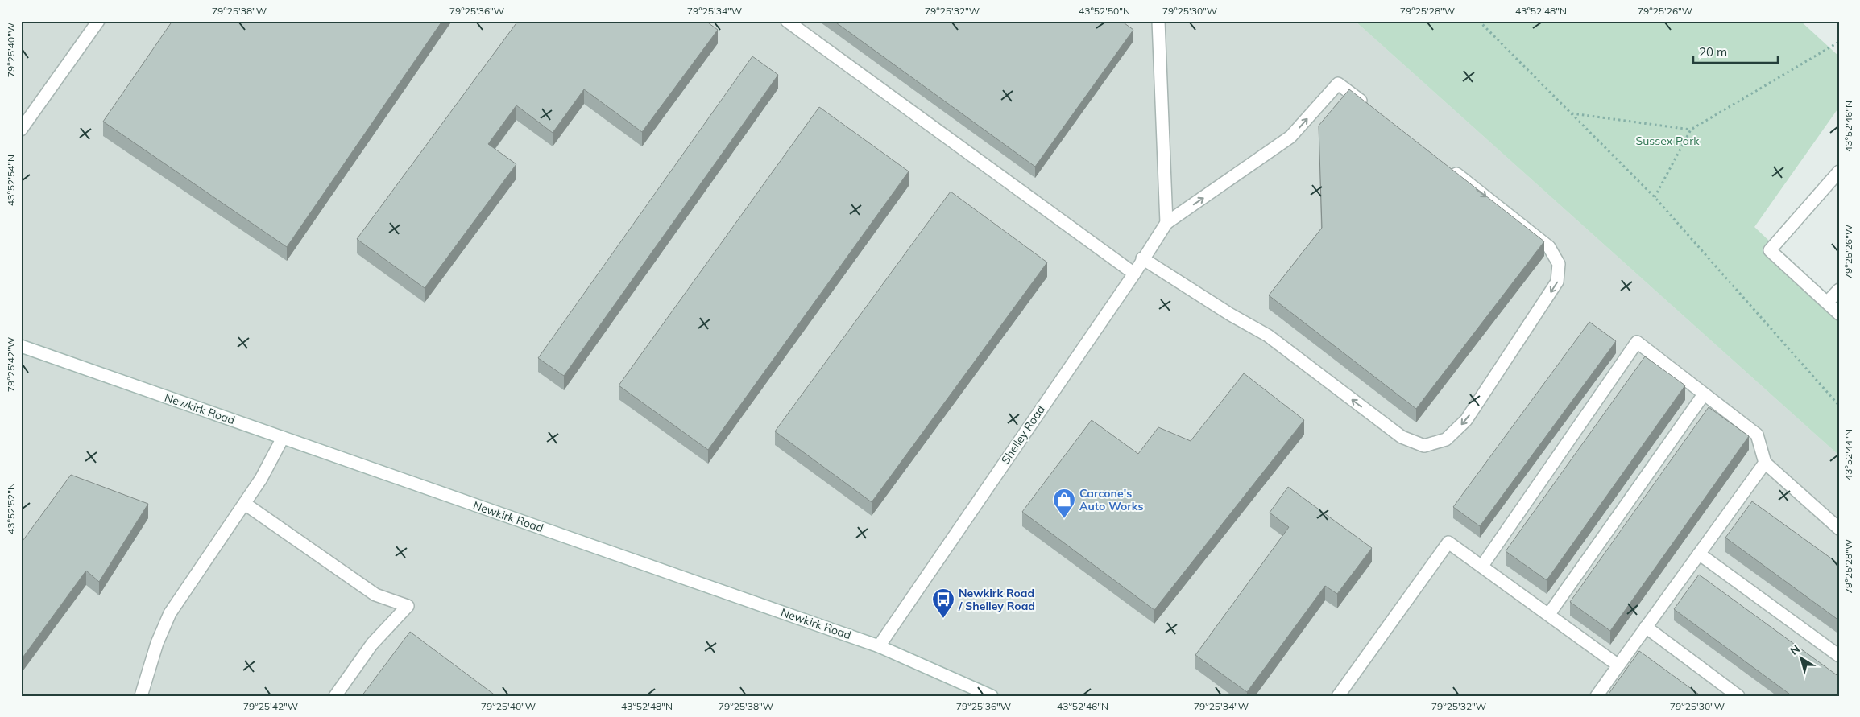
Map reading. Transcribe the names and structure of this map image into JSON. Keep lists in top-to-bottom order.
{
  "streets": {
    "street": ["Newkirk Road", "Shelley Road"]
  },
  "crossings": [
    ["Newkirk Road", "Shelley Road"]
  ],
  "parks": ["Sussex Park"],
  "places": {
    "shop": ["Carcone's Auto Works"],
    "bus stop": ["Newkirk Road / Shelley Road"]
  },
  "scale_bar": "20 m",
  "north": "top left",
  "coordinates": [
    "79°25'38\"W",
    "79°25'36\"W",
    "79°25'34\"W",
    "79°25'32\"W",
    "43°52'50\"N",
    "79°25'30\"W",
    "79°25'28\"W",
    "43°52'48\"N",
    "79°25'26\"W",
    "79°25'40\"W",
    "43°52'46\"N",
    "43°52'54\"N",
    "79°25'42\"W",
    "43°52'44\"N",
    "43°52'52\"N"
  ]
}
